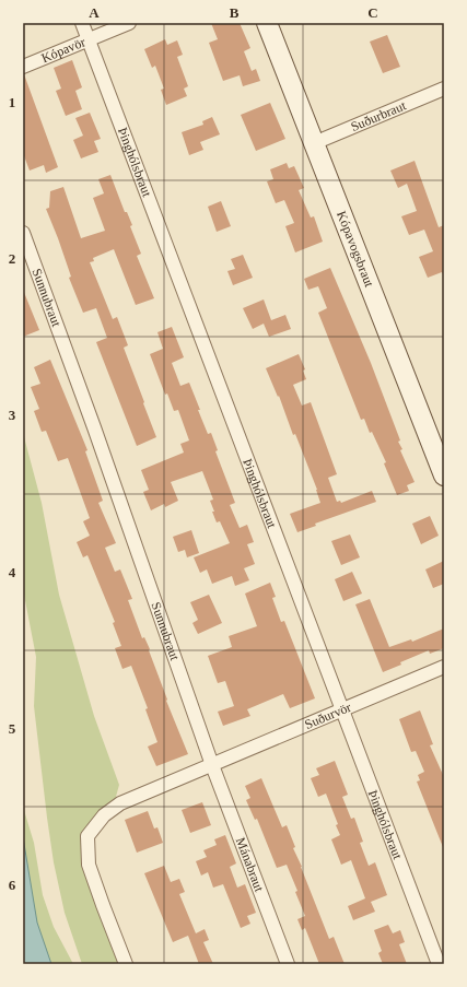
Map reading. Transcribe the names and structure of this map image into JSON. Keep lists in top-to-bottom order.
{
  "streets": {
    "street": [
      "Kópavör",
      "Suðurbraut",
      "Þinghólsbraut",
      "Kópavogsbraut",
      "Sunnubraut",
      "Suðurvör",
      "Mánabraut"
    ]
  },
  "crossings": [
    ["Kópavör", "Þinghólsbraut"],
    ["Suðurbraut", "Kópavogsbraut"],
    ["Þinghólsbraut", "Suðurvör"],
    ["Sunnubraut", "Suðurvör"],
    ["Sunnubraut", "Mánabraut"],
    ["Suðurvör", "Mánabraut"]
  ],
  "grid": {
    "columns": ["A", "B", "C"],
    "rows": [
      "1",
      "2",
      "3",
      "4",
      "5",
      "6"
    ]
  }
}
